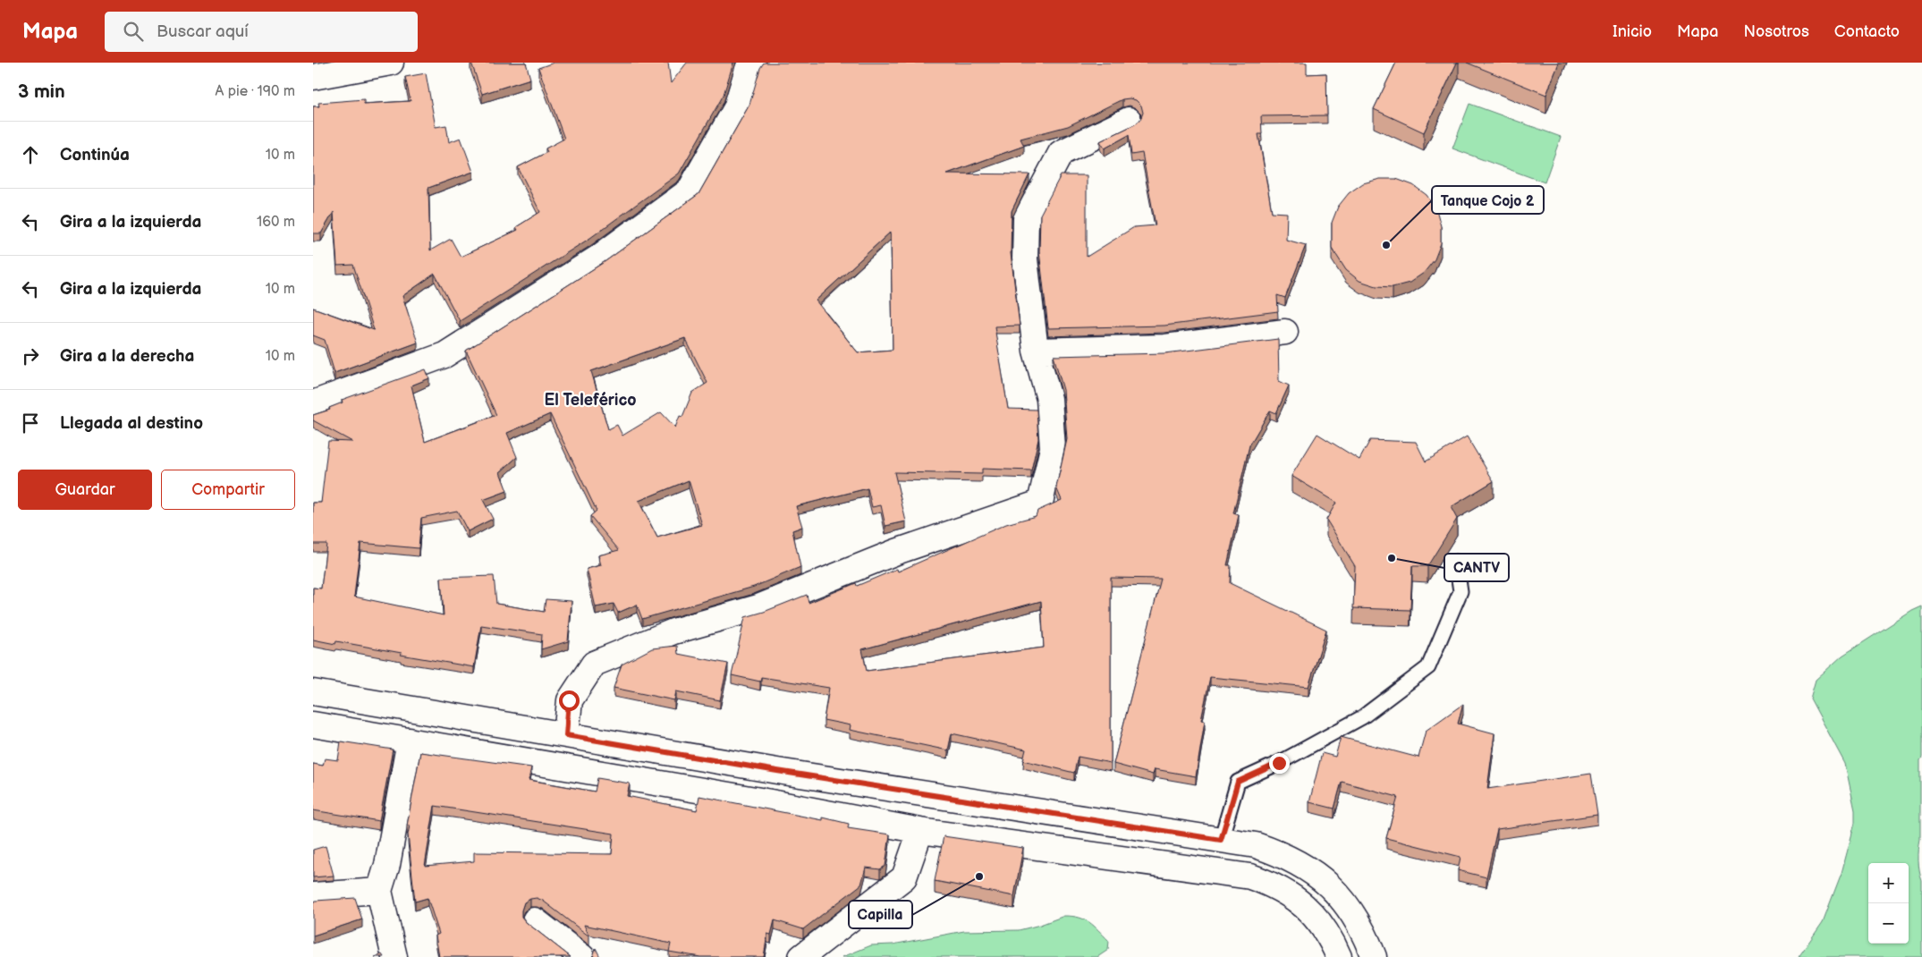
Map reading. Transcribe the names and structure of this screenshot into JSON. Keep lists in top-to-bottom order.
{
  "districts": ["El Teleférico"],
  "places": ["Tanque Cojo 2", "CANTV", "Capilla"],
  "page": {
    "header": "Mapa",
    "search": "Buscar aquí",
    "nav": [
      "Inicio",
      "Mapa",
      "Nosotros",
      "Contacto"
    ],
    "heading": ["3 min", "A pie · 190 m"],
    "list": [
      ["Continúa", "10 m"],
      ["Gira a la izquierda", "160 m"],
      ["Gira a la izquierda", "10 m"],
      ["Gira a la derecha", "10 m"],
      "Llegada al destino"
    ],
    "buttons": ["Guardar", "Compartir"],
    "map_buttons": ["+", "−"]
  }
}
